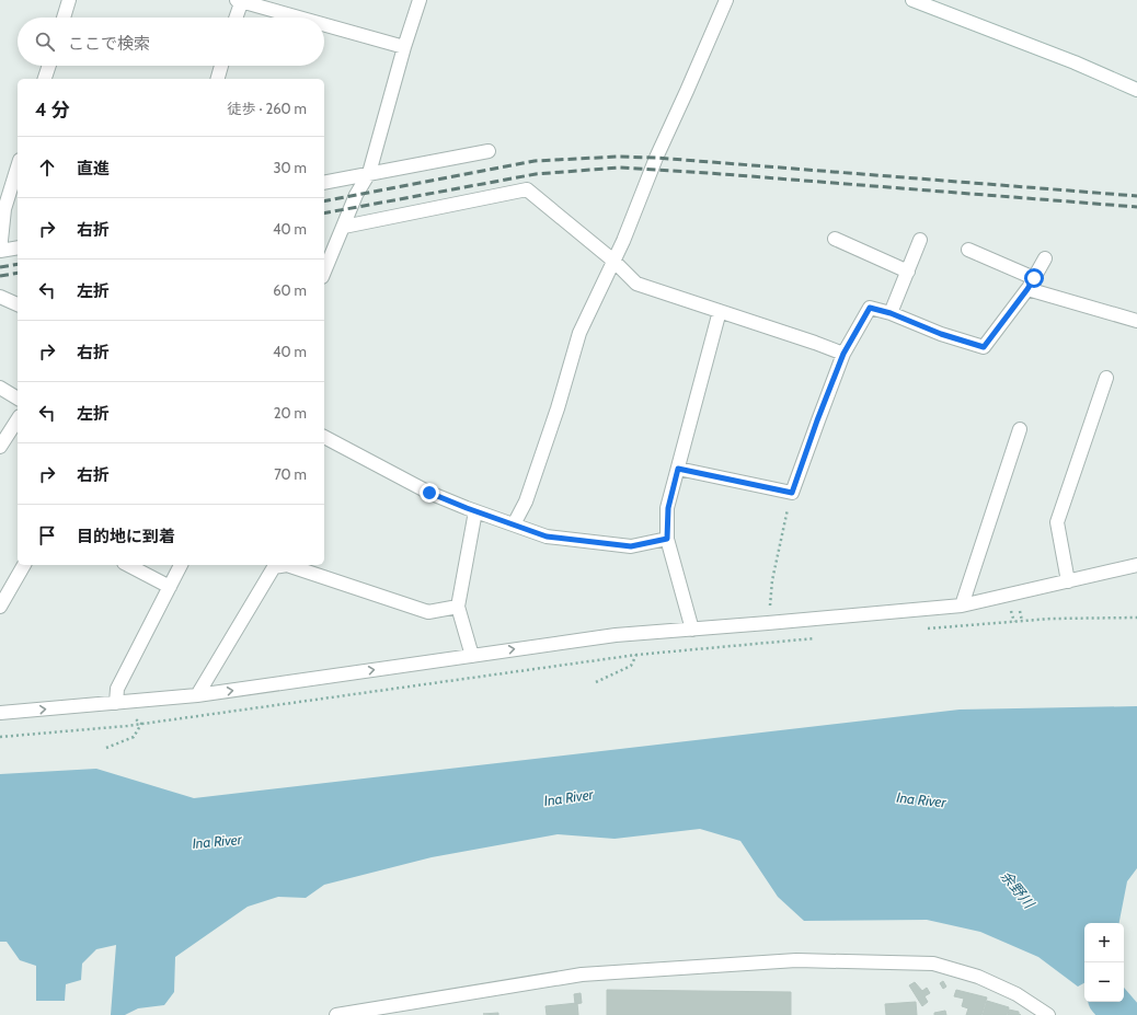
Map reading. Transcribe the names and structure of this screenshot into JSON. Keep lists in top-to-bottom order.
{
  "water": ["Ina River", "余野川"],
  "page": {
    "search": "ここで検索",
    "heading": ["4 分", "徒歩 · 260 m"],
    "list": [
      ["直進", "30 m"],
      ["右折", "40 m"],
      ["左折", "60 m"],
      ["右折", "40 m"],
      ["左折", "20 m"],
      ["右折", "70 m"],
      "目的地に到着"
    ],
    "map_buttons": ["+", "−"]
  }
}
